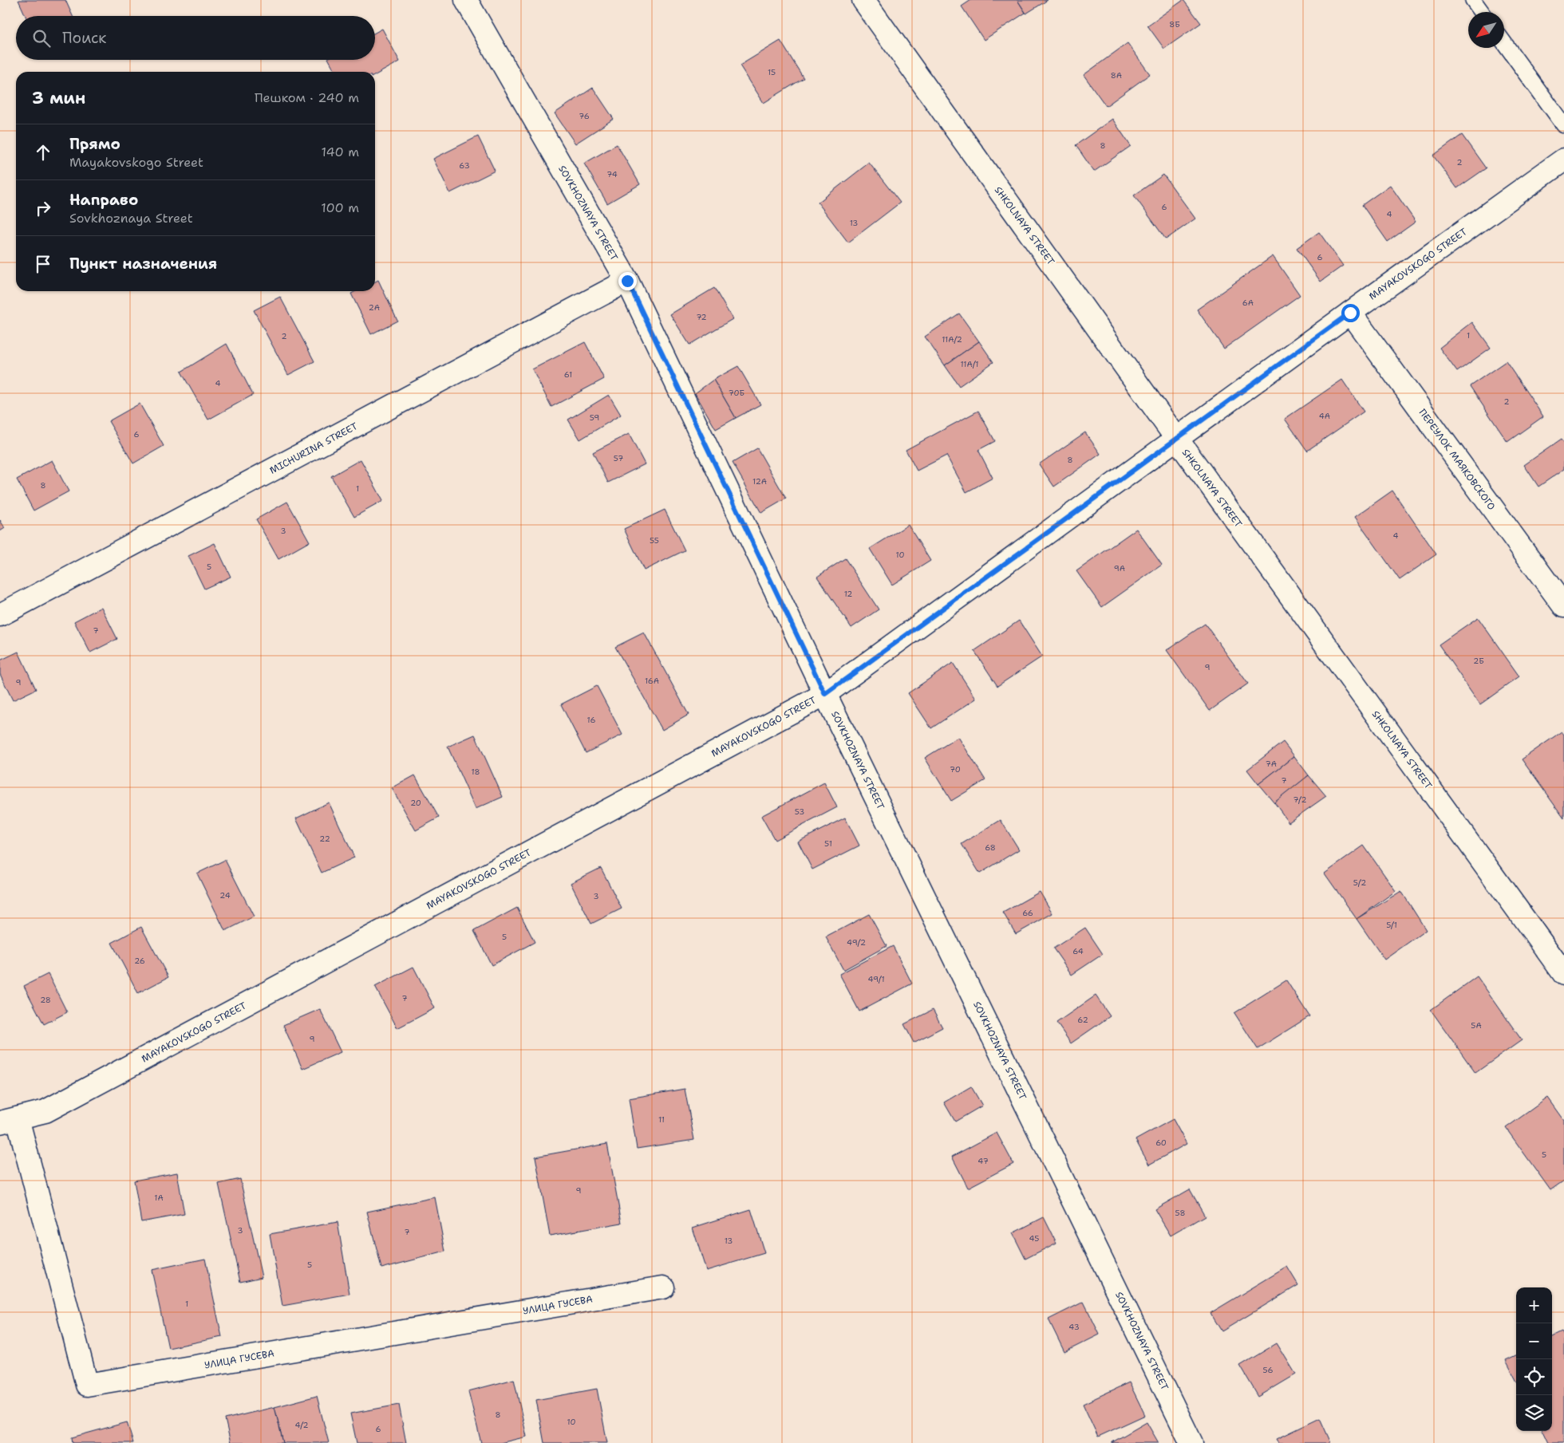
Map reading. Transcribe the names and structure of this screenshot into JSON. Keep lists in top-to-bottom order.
{
  "streets": {
    "street": [
      "SOVKHOZNAYA STREET",
      "SHKOLNAYA STREET",
      "MAYAKOVSKOGO STREET",
      "MICHURINA STREET",
      "ПЕРЕУЛОК МАЯКОВСКОГО",
      "УЛИЦА ГУСЕВА"
    ]
  },
  "crossings": [
    ["SOVKHOZNAYA STREET", "MAYAKOVSKOGO STREET"],
    ["SOVKHOZNAYA STREET", "MICHURINA STREET"],
    ["SHKOLNAYA STREET", "MAYAKOVSKOGO STREET"],
    ["MAYAKOVSKOGO STREET", "ПЕРЕУЛОК МАЯКОВСКОГО"],
    ["MAYAKOVSKOGO STREET", "УЛИЦА ГУСЕВА"]
  ],
  "house_numbers": [
    "8Б",
    "15",
    "8А",
    "76",
    "8",
    "2",
    "63",
    "74",
    "6",
    "4",
    "13",
    "6",
    "6А",
    "2А",
    "72",
    "1",
    "2",
    "11А/2",
    "11А/1",
    "61",
    "4",
    "70Б",
    "2",
    "4А",
    "59",
    "6",
    "57",
    "8",
    "12А",
    "8",
    "1",
    "3",
    "4",
    "55",
    "10",
    "5",
    "9А",
    "12",
    "7",
    "2Б",
    "9",
    "16А",
    "9",
    "16",
    "7А",
    "70",
    "18",
    "7",
    "7/2",
    "20",
    "53",
    "22",
    "51",
    "68",
    "5/2",
    "24",
    "3",
    "66",
    "5/1",
    "5",
    "49/2",
    "64",
    "26",
    "49/1",
    "7",
    "28",
    "62",
    "5А",
    "9",
    "11",
    "60",
    "5",
    "47",
    "9",
    "1А",
    "58",
    "3",
    "7",
    "45",
    "13",
    "5",
    "1",
    "43",
    "56",
    "8",
    "10",
    "4/2",
    "6"
  ],
  "north": "bottom left",
  "page": {
    "search": "Поиск",
    "heading": ["3 мин", "Пешком · 240 m"],
    "list": [
      ["Прямо", "Mayakovskogo Street", "140 m"],
      ["Направо", "Sovkhoznaya Street", "100 m"],
      "Пункт назначения"
    ],
    "map_buttons": ["+", "−"]
  }
}
